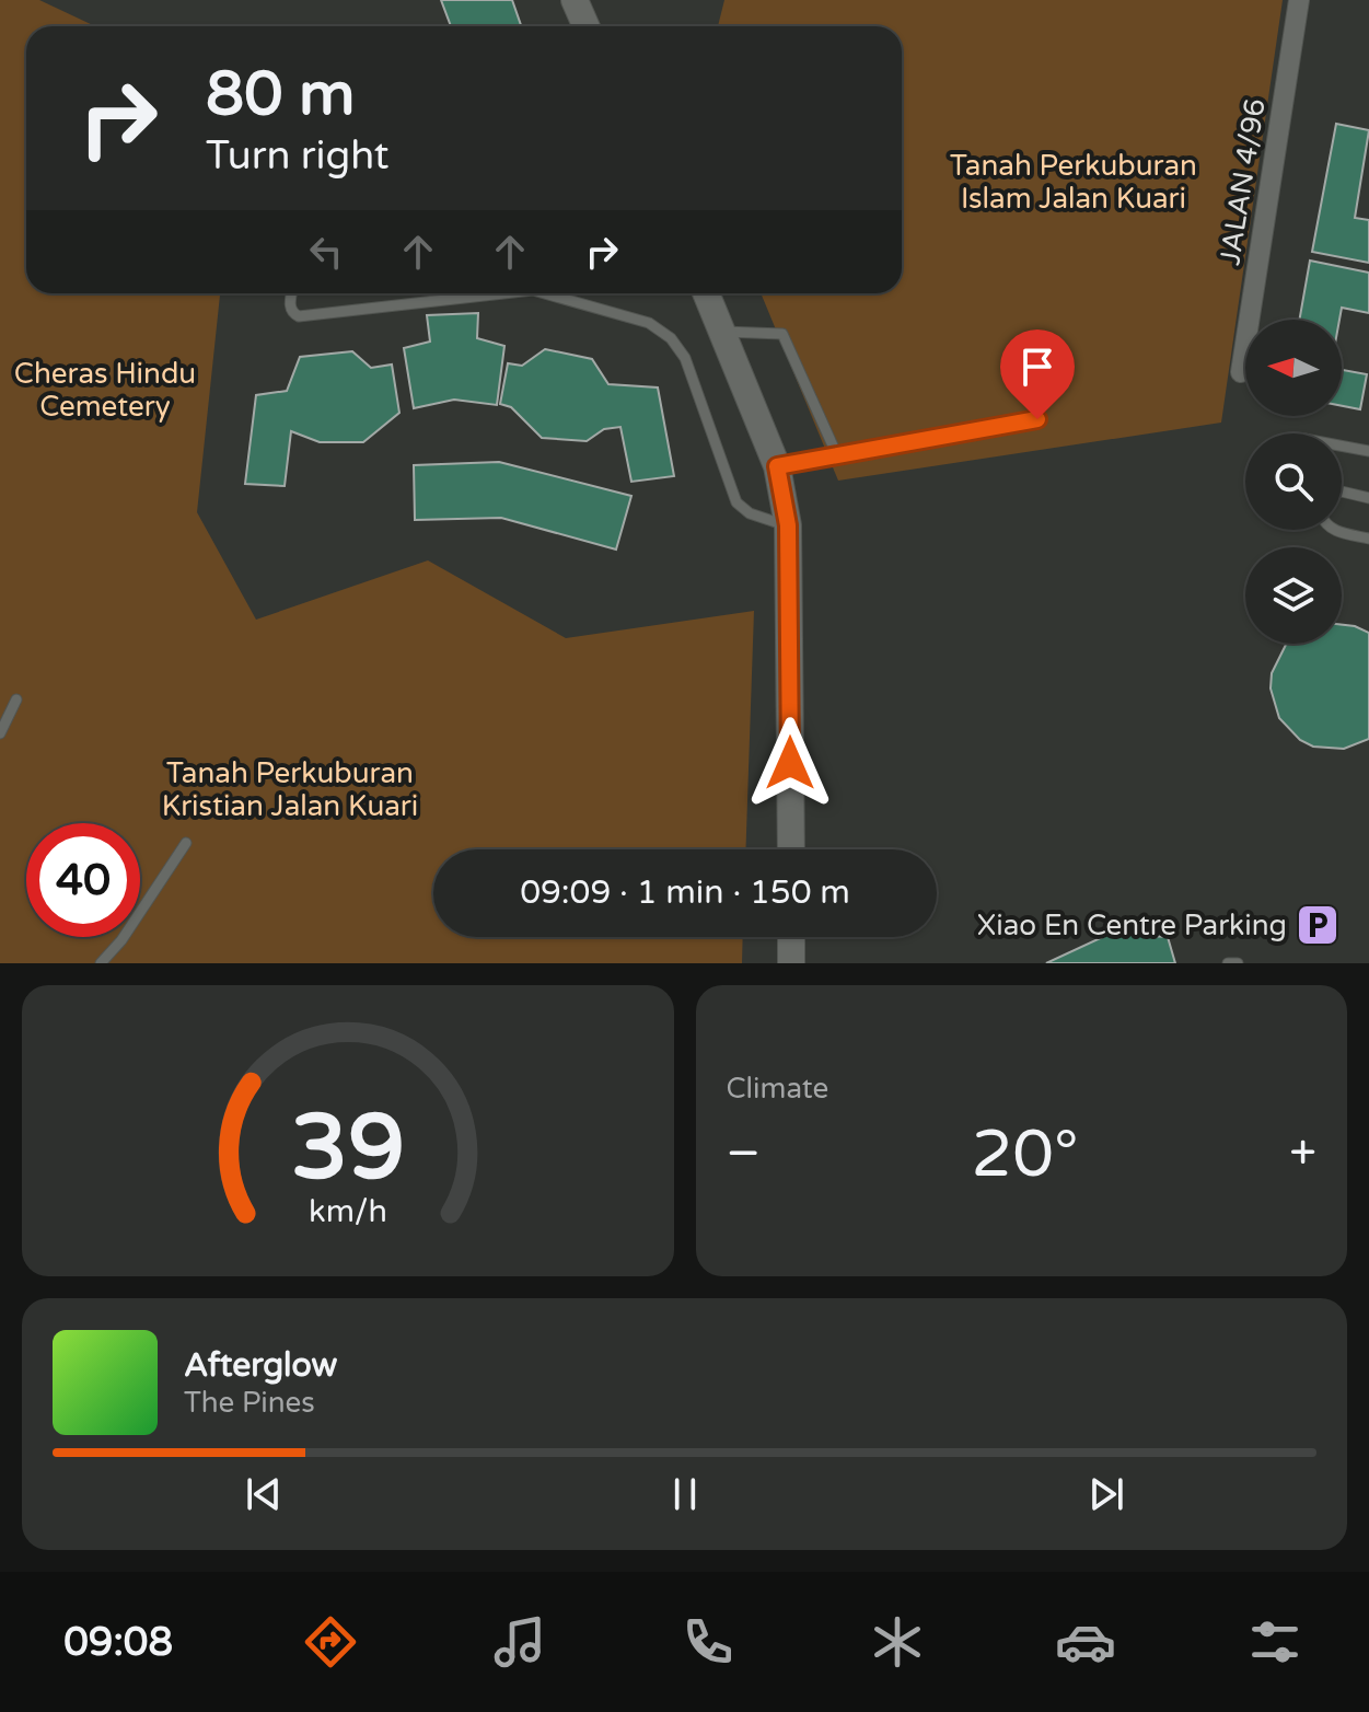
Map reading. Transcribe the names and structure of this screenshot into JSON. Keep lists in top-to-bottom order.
{
  "streets": {
    "street": ["JALAN 4/96"]
  },
  "parks": ["Tanah Perkuburan Islam Jalan Kuari", "Cheras Hindu Cemetery", "Tanah Perkuburan Kristian Jalan Kuari"],
  "places": {
    "parking": ["Xiao En Centre Parking"]
  },
  "north": "left",
  "page": {
    "turn": ["80 m", "Turn right"],
    "limit": "40",
    "trip": "09:09 · 1 min · 150 m",
    "tile": "Climate",
    "heat": ["−", "20°", "+"],
    "song": ["Afterglow", "The Pines"],
    "tabs": "09:08",
    "gauge": ["39", "km/h"]
  }
}
